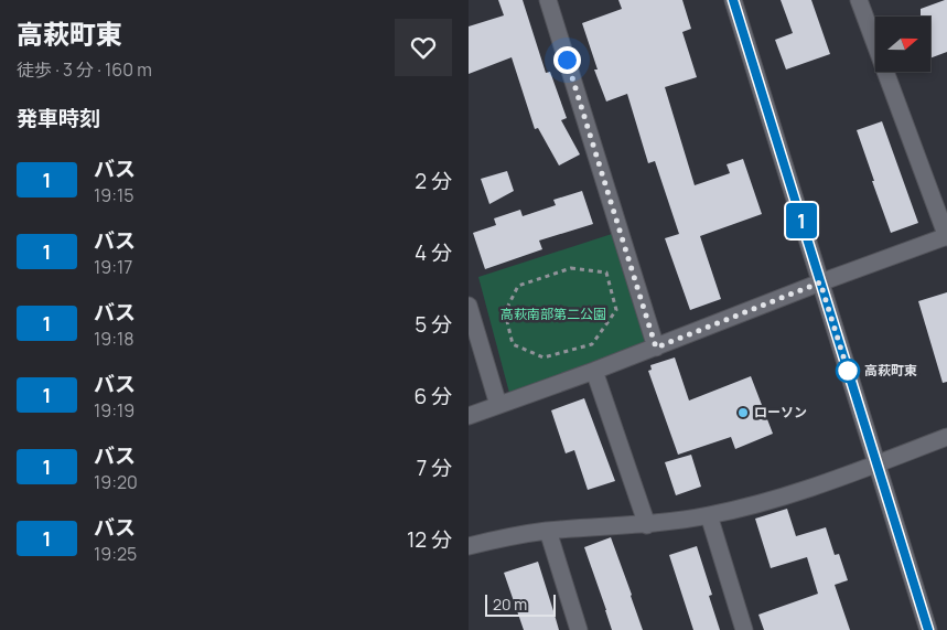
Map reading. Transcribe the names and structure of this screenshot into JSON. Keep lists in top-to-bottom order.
{
  "parks": ["高萩南部第二公園"],
  "places": ["高萩町東", "ローソン"],
  "lines": ["bus line 1"],
  "scale_bar": "20 m",
  "north": "right",
  "page": {
    "heading": [
      ["高萩町東", "徒歩 · 3 分 · 160 m"],
      "発車時刻"
    ],
    "on_map": "1",
    "list": [
      {
        "mark": "1",
        "name": "バス",
        "note": "19:15",
        "value": "2 分"
      },
      {
        "mark": "1",
        "name": "バス",
        "note": "19:17",
        "value": "4 分"
      },
      {
        "mark": "1",
        "name": "バス",
        "note": "19:18",
        "value": "5 分"
      },
      {
        "mark": "1",
        "name": "バス",
        "note": "19:19",
        "value": "6 分"
      },
      {
        "mark": "1",
        "name": "バス",
        "note": "19:20",
        "value": "7 分"
      },
      {
        "mark": "1",
        "name": "バス",
        "note": "19:25",
        "value": "12 分"
      }
    ],
    "scale": "20 m"
  }
}
